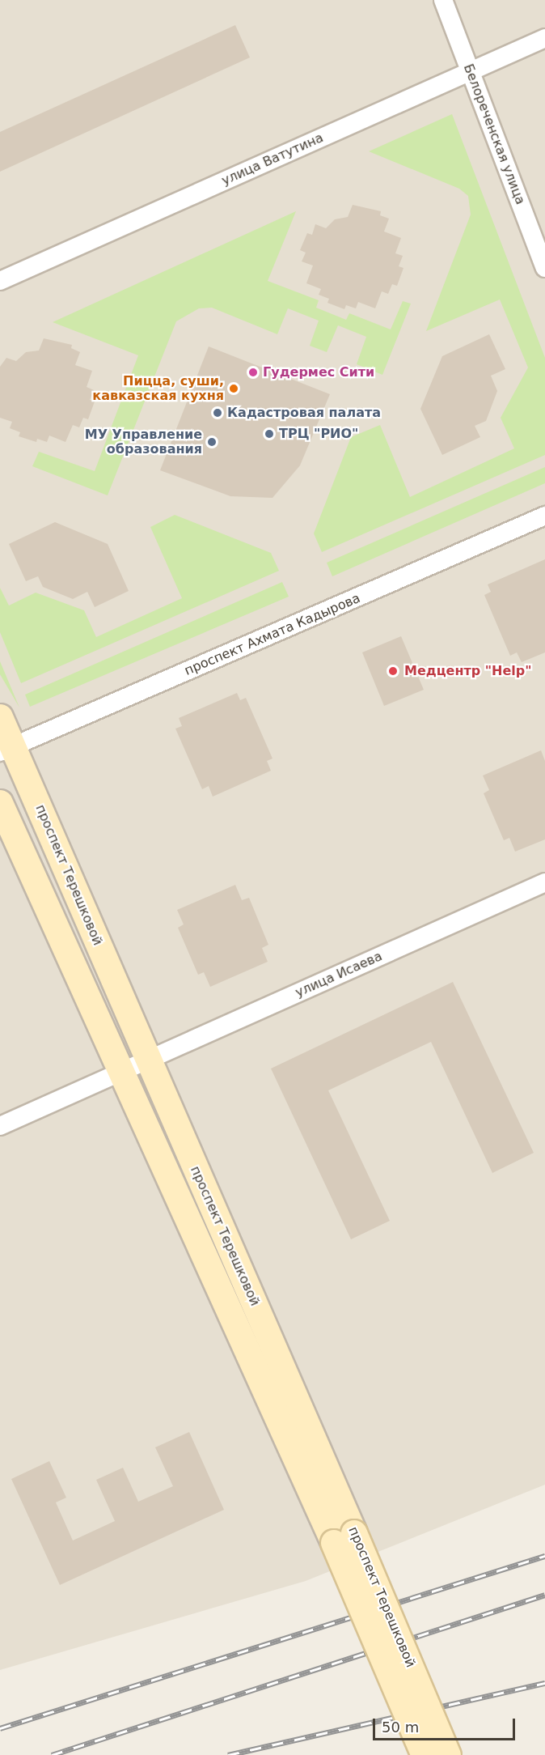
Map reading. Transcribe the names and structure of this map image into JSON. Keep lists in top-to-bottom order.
{
  "streets": {
    "main road": ["проспект Терешковой"],
    "street": [
      "Белореченская улица",
      "улица Ватутина",
      "проспект Ахмата Кадырова",
      "улица Исаева"
    ]
  },
  "crossings": [
    ["Белореченская улица", "улица Ватутина"],
    ["проспект Ахмата Кадырова", "проспект Терешковой"],
    ["проспект Терешковой", "улица Исаева"]
  ],
  "places": [
    "Гудермес Сити",
    "Пицца, суши, кавказская кухня",
    "Кадастровая палата",
    "ТРЦ \"РИО\"",
    "МУ Управление образования",
    "Медцентр \"Help\""
  ],
  "scale_bar": "50 m"
}
